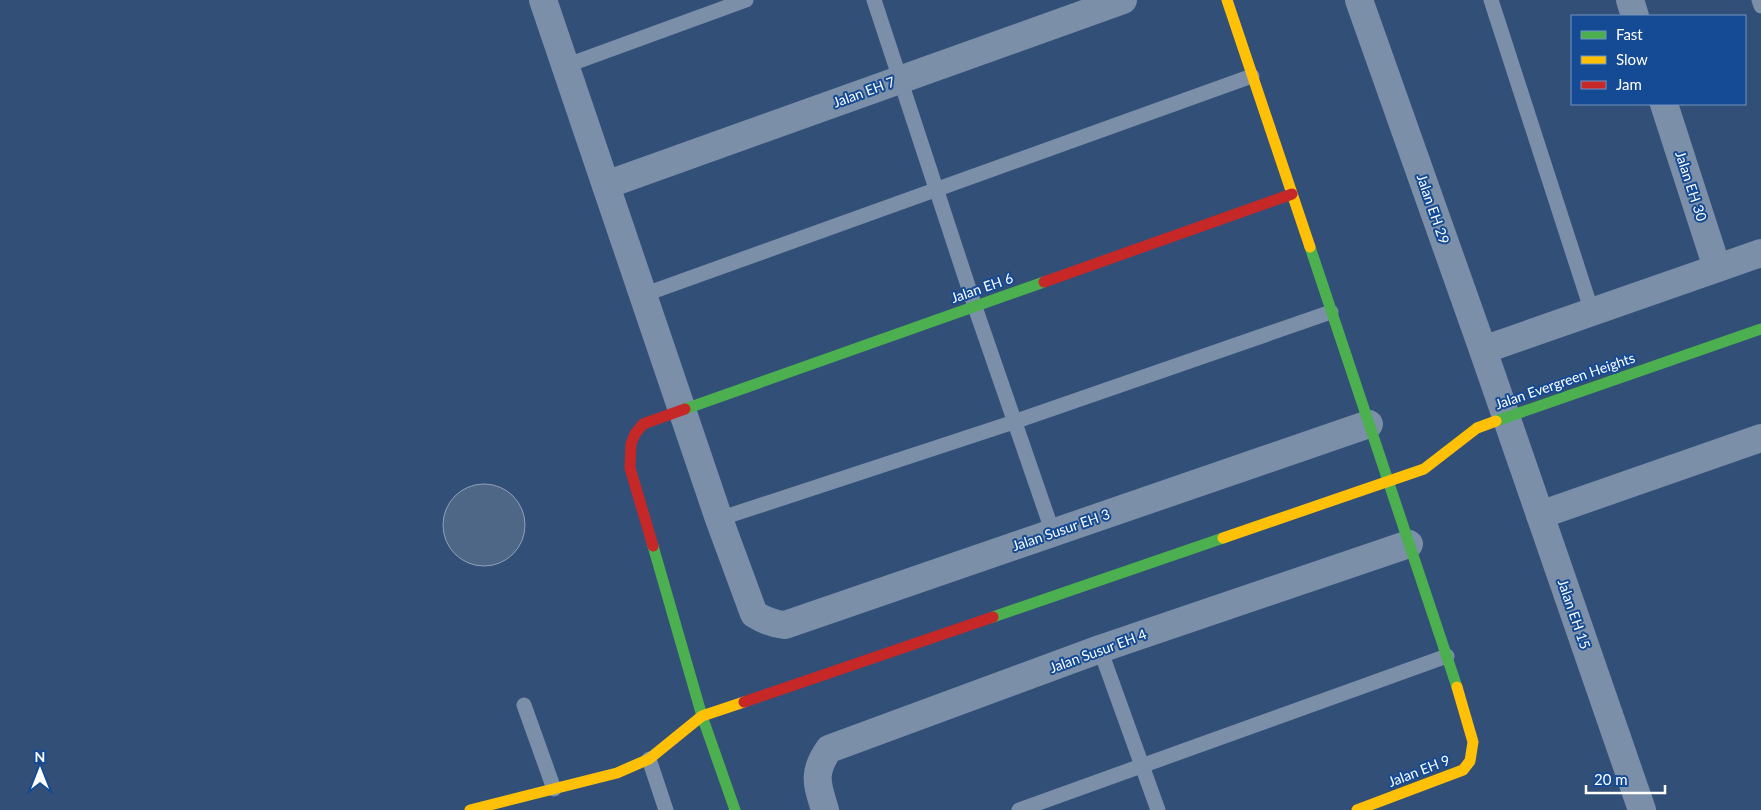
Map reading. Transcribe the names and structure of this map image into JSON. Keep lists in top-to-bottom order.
{
  "streets": {
    "street": [
      "Jalan EH 7",
      "Jalan EH 30",
      "Jalan EH 29",
      "Jalan EH 6",
      "Jalan Evergreen Heights",
      "Jalan Susur EH 3",
      "Jalan EH 15",
      "Jalan Susur EH 4",
      "Jalan EH 9"
    ]
  },
  "crossings": [
    ["Jalan EH 29", "Jalan Evergreen Heights"],
    ["Jalan EH 29", "Jalan EH 15"],
    ["Jalan EH 6", "Jalan Evergreen Heights"],
    ["Jalan Evergreen Heights", "Jalan EH 15"]
  ],
  "legend": ["Fast", "Slow", "Jam"],
  "scale_bar": "20 m",
  "north": "top"
}
